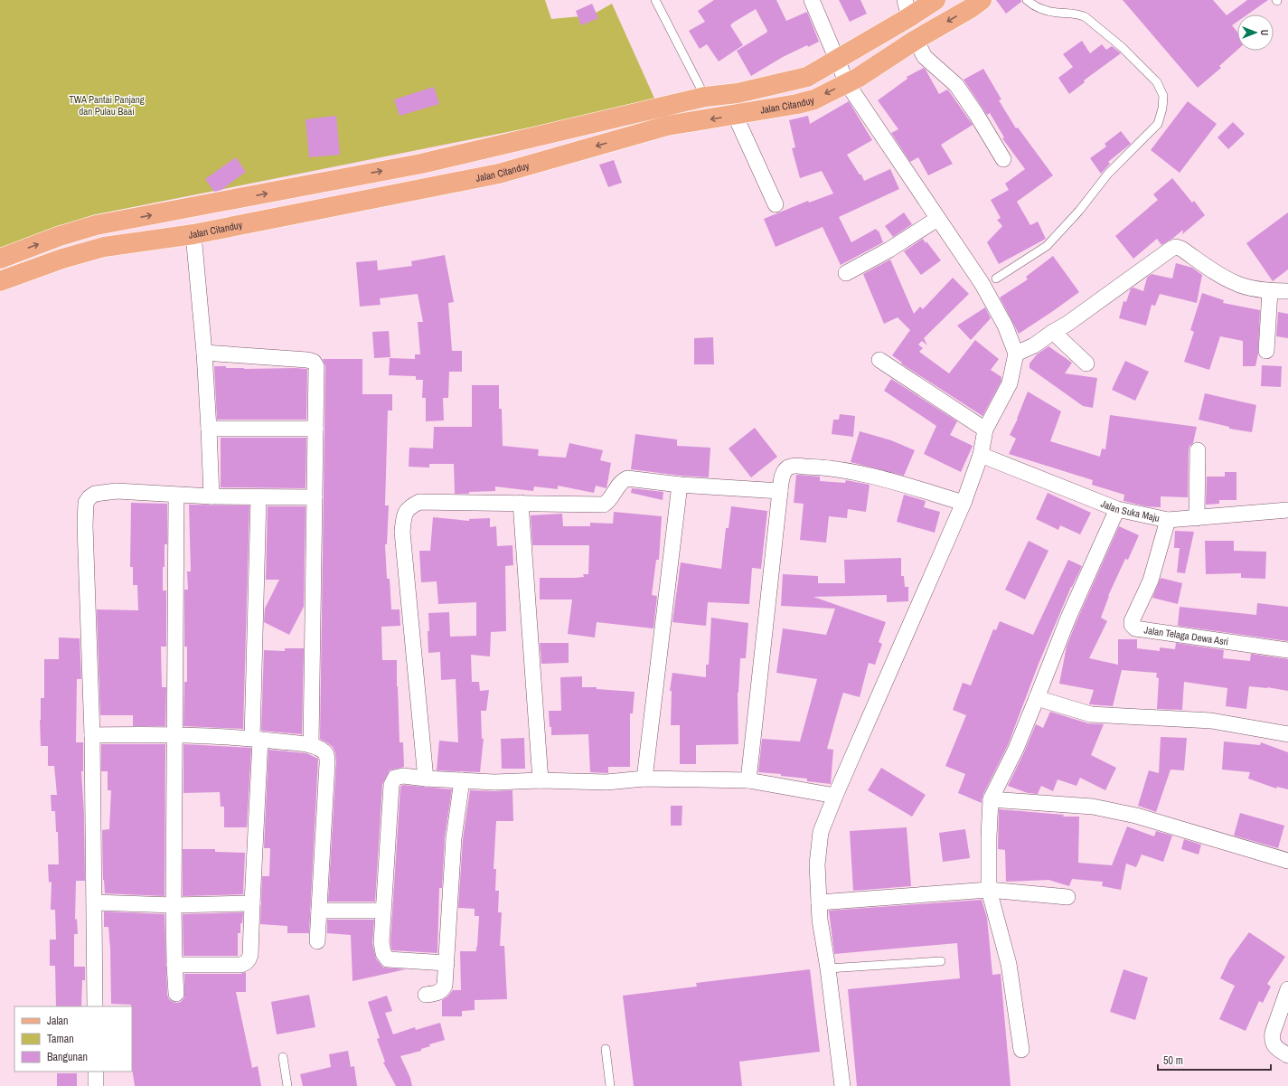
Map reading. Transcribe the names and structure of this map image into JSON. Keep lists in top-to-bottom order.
{
  "streets": {
    "main road": ["Jalan Citanduy"],
    "street": ["Jalan Suka Maju", "Jalan Telaga Dewa Asri"]
  },
  "crossings": [
    ["Jalan Suka Maju", "Jalan Telaga Dewa Asri"]
  ],
  "parks": ["TWA Pantai Panjang dan Pulau Baai"],
  "legend": ["Jalan", "Taman", "Bangunan"],
  "scale_bar": "50 m",
  "north": "right"
}
